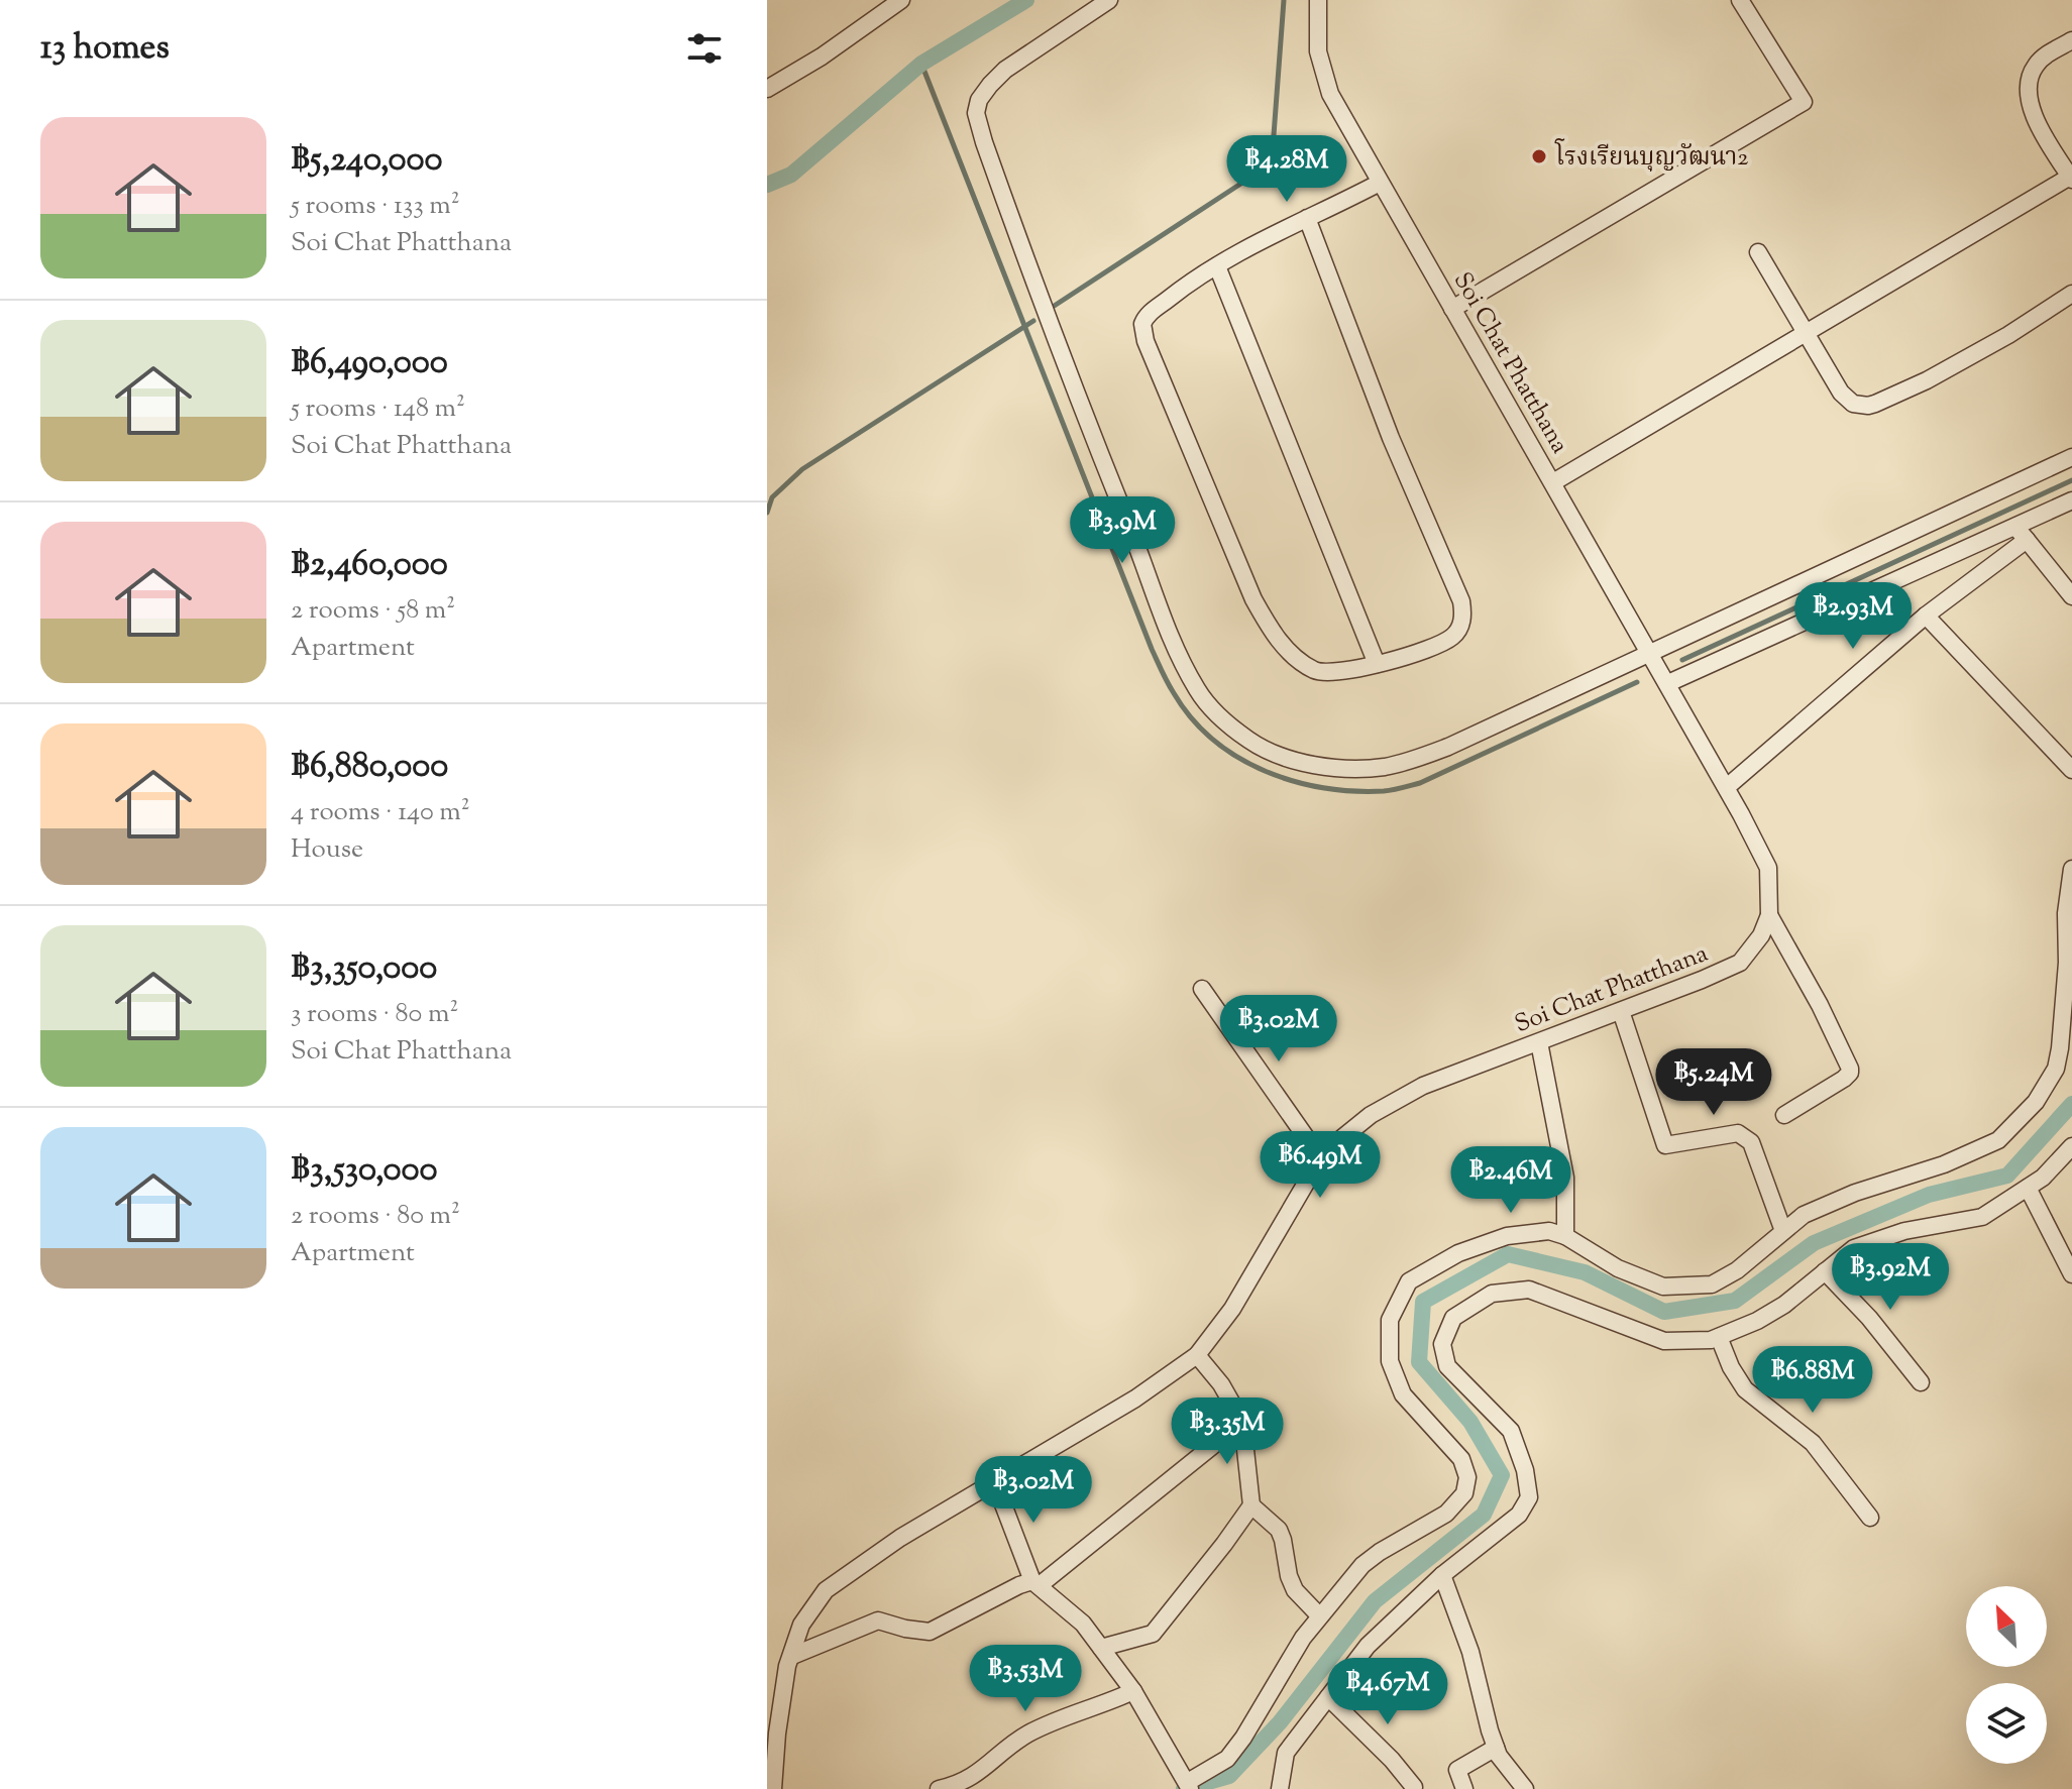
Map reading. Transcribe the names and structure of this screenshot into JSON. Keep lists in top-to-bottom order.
{
  "streets": {
    "street": ["Soi Chat Phatthana"]
  },
  "places": ["โรงเรียนบุญวัฒนา2"],
  "north": "top left",
  "page": {
    "heading": "13 homes",
    "list": [
      {
        "name": "฿5,240,000",
        "note": "5 rooms · 133 m² · Soi Chat Phatthana"
      },
      {
        "name": "฿6,490,000",
        "note": "5 rooms · 148 m² · Soi Chat Phatthana"
      },
      {
        "name": "฿2,460,000",
        "note": "2 rooms · 58 m² · Apartment"
      },
      {
        "name": "฿6,880,000",
        "note": "4 rooms · 140 m² · House"
      },
      {
        "name": "฿3,350,000",
        "note": "3 rooms · 80 m² · Soi Chat Phatthana"
      },
      {
        "name": "฿3,530,000",
        "note": "2 rooms · 80 m² · Apartment"
      }
    ],
    "price": [
      "฿4.28M",
      "฿3.9M",
      "฿2.93M",
      "฿3.02M",
      "฿5.24M",
      "฿6.49M",
      "฿2.46M",
      "฿3.92M",
      "฿6.88M",
      "฿3.35M",
      "฿3.02M",
      "฿3.53M",
      "฿4.67M"
    ]
  }
}
